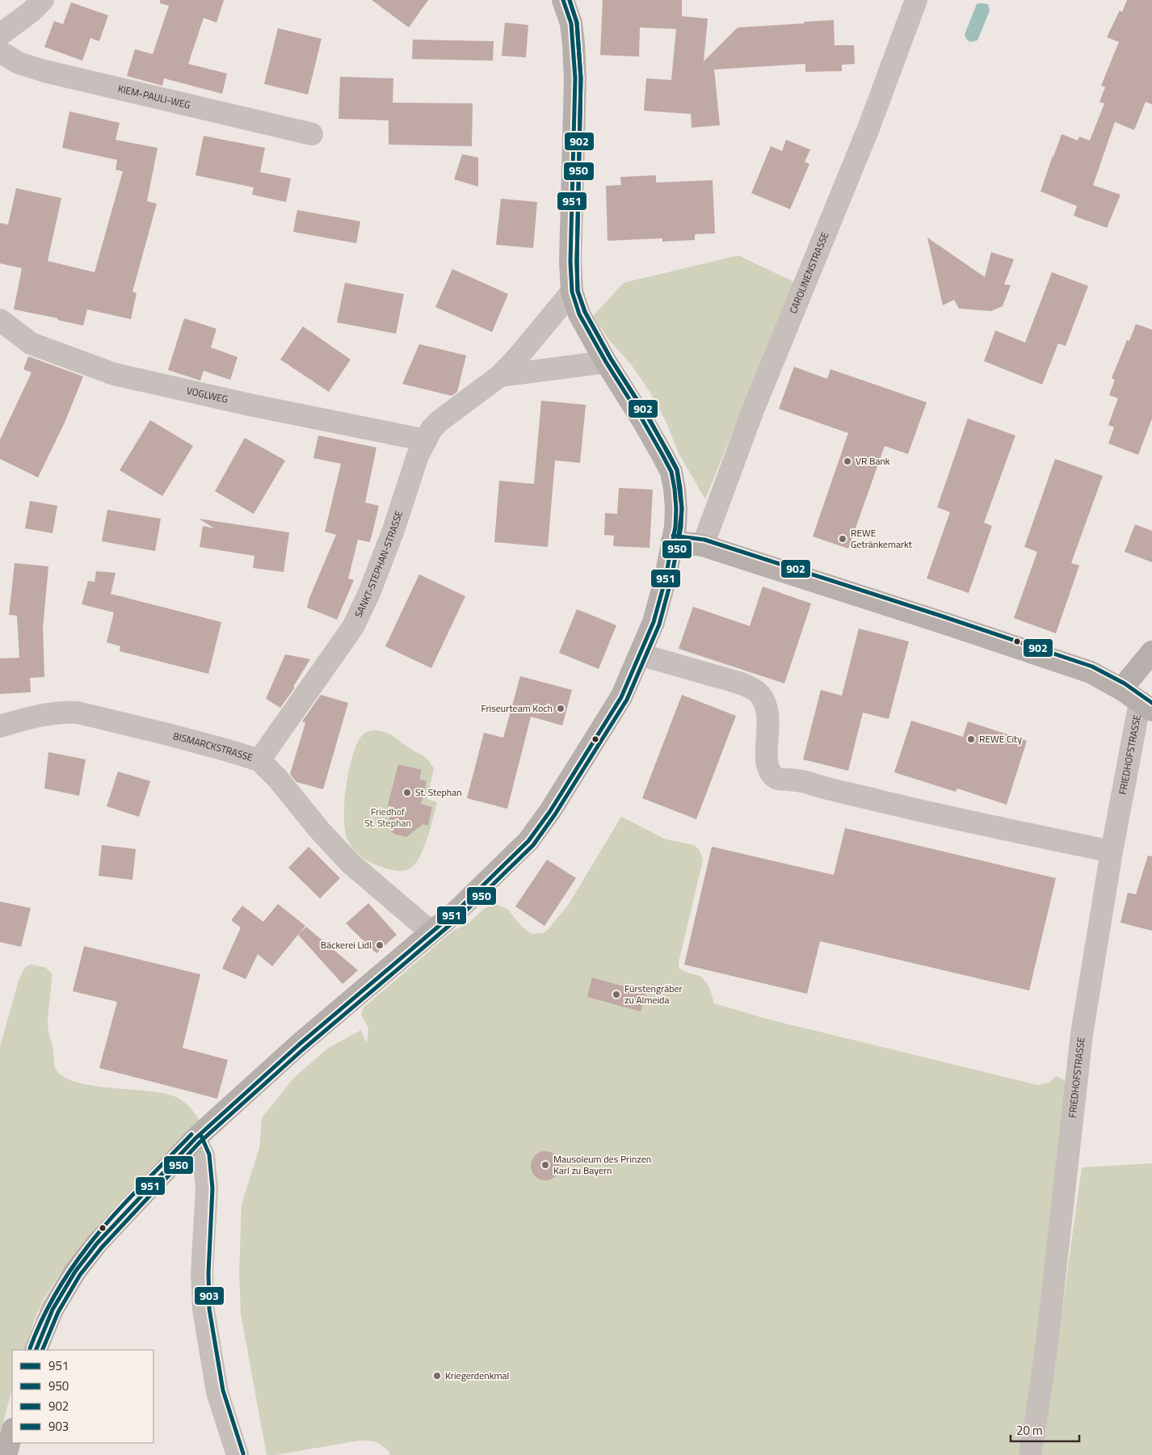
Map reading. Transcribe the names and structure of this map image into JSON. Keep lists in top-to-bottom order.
{
  "streets": {
    "street": [
      "KIEM-PAULI-WEG",
      "CAROLINENSTRASSE",
      "VOGLWEG",
      "SANKT-STEPHAN-STRASSE",
      "BISMARCKSTRASSE",
      "FRIEDHOFSTRASSE"
    ]
  },
  "crossings": [
    ["VOGLWEG", "SANKT-STEPHAN-STRASSE"],
    ["SANKT-STEPHAN-STRASSE", "BISMARCKSTRASSE"]
  ],
  "parks": ["Friedhof St. Stephan"],
  "places": [
    "VR Bank",
    "REWE Getränkemarkt",
    "Friseurteam Koch",
    "REWE City",
    "St. Stephan",
    "Bäckerei Lidl",
    "Fürstengräber zu Almeida",
    "Mausoleum des Prinzen Karl zu Bayern",
    "Kriegerdenkmal"
  ],
  "lines": [
    "transit line 951",
    "transit line 950",
    "transit line 902",
    "transit line 903"
  ],
  "legend": [
    "951",
    "950",
    "902",
    "903"
  ],
  "scale_bar": "20 m"
}
